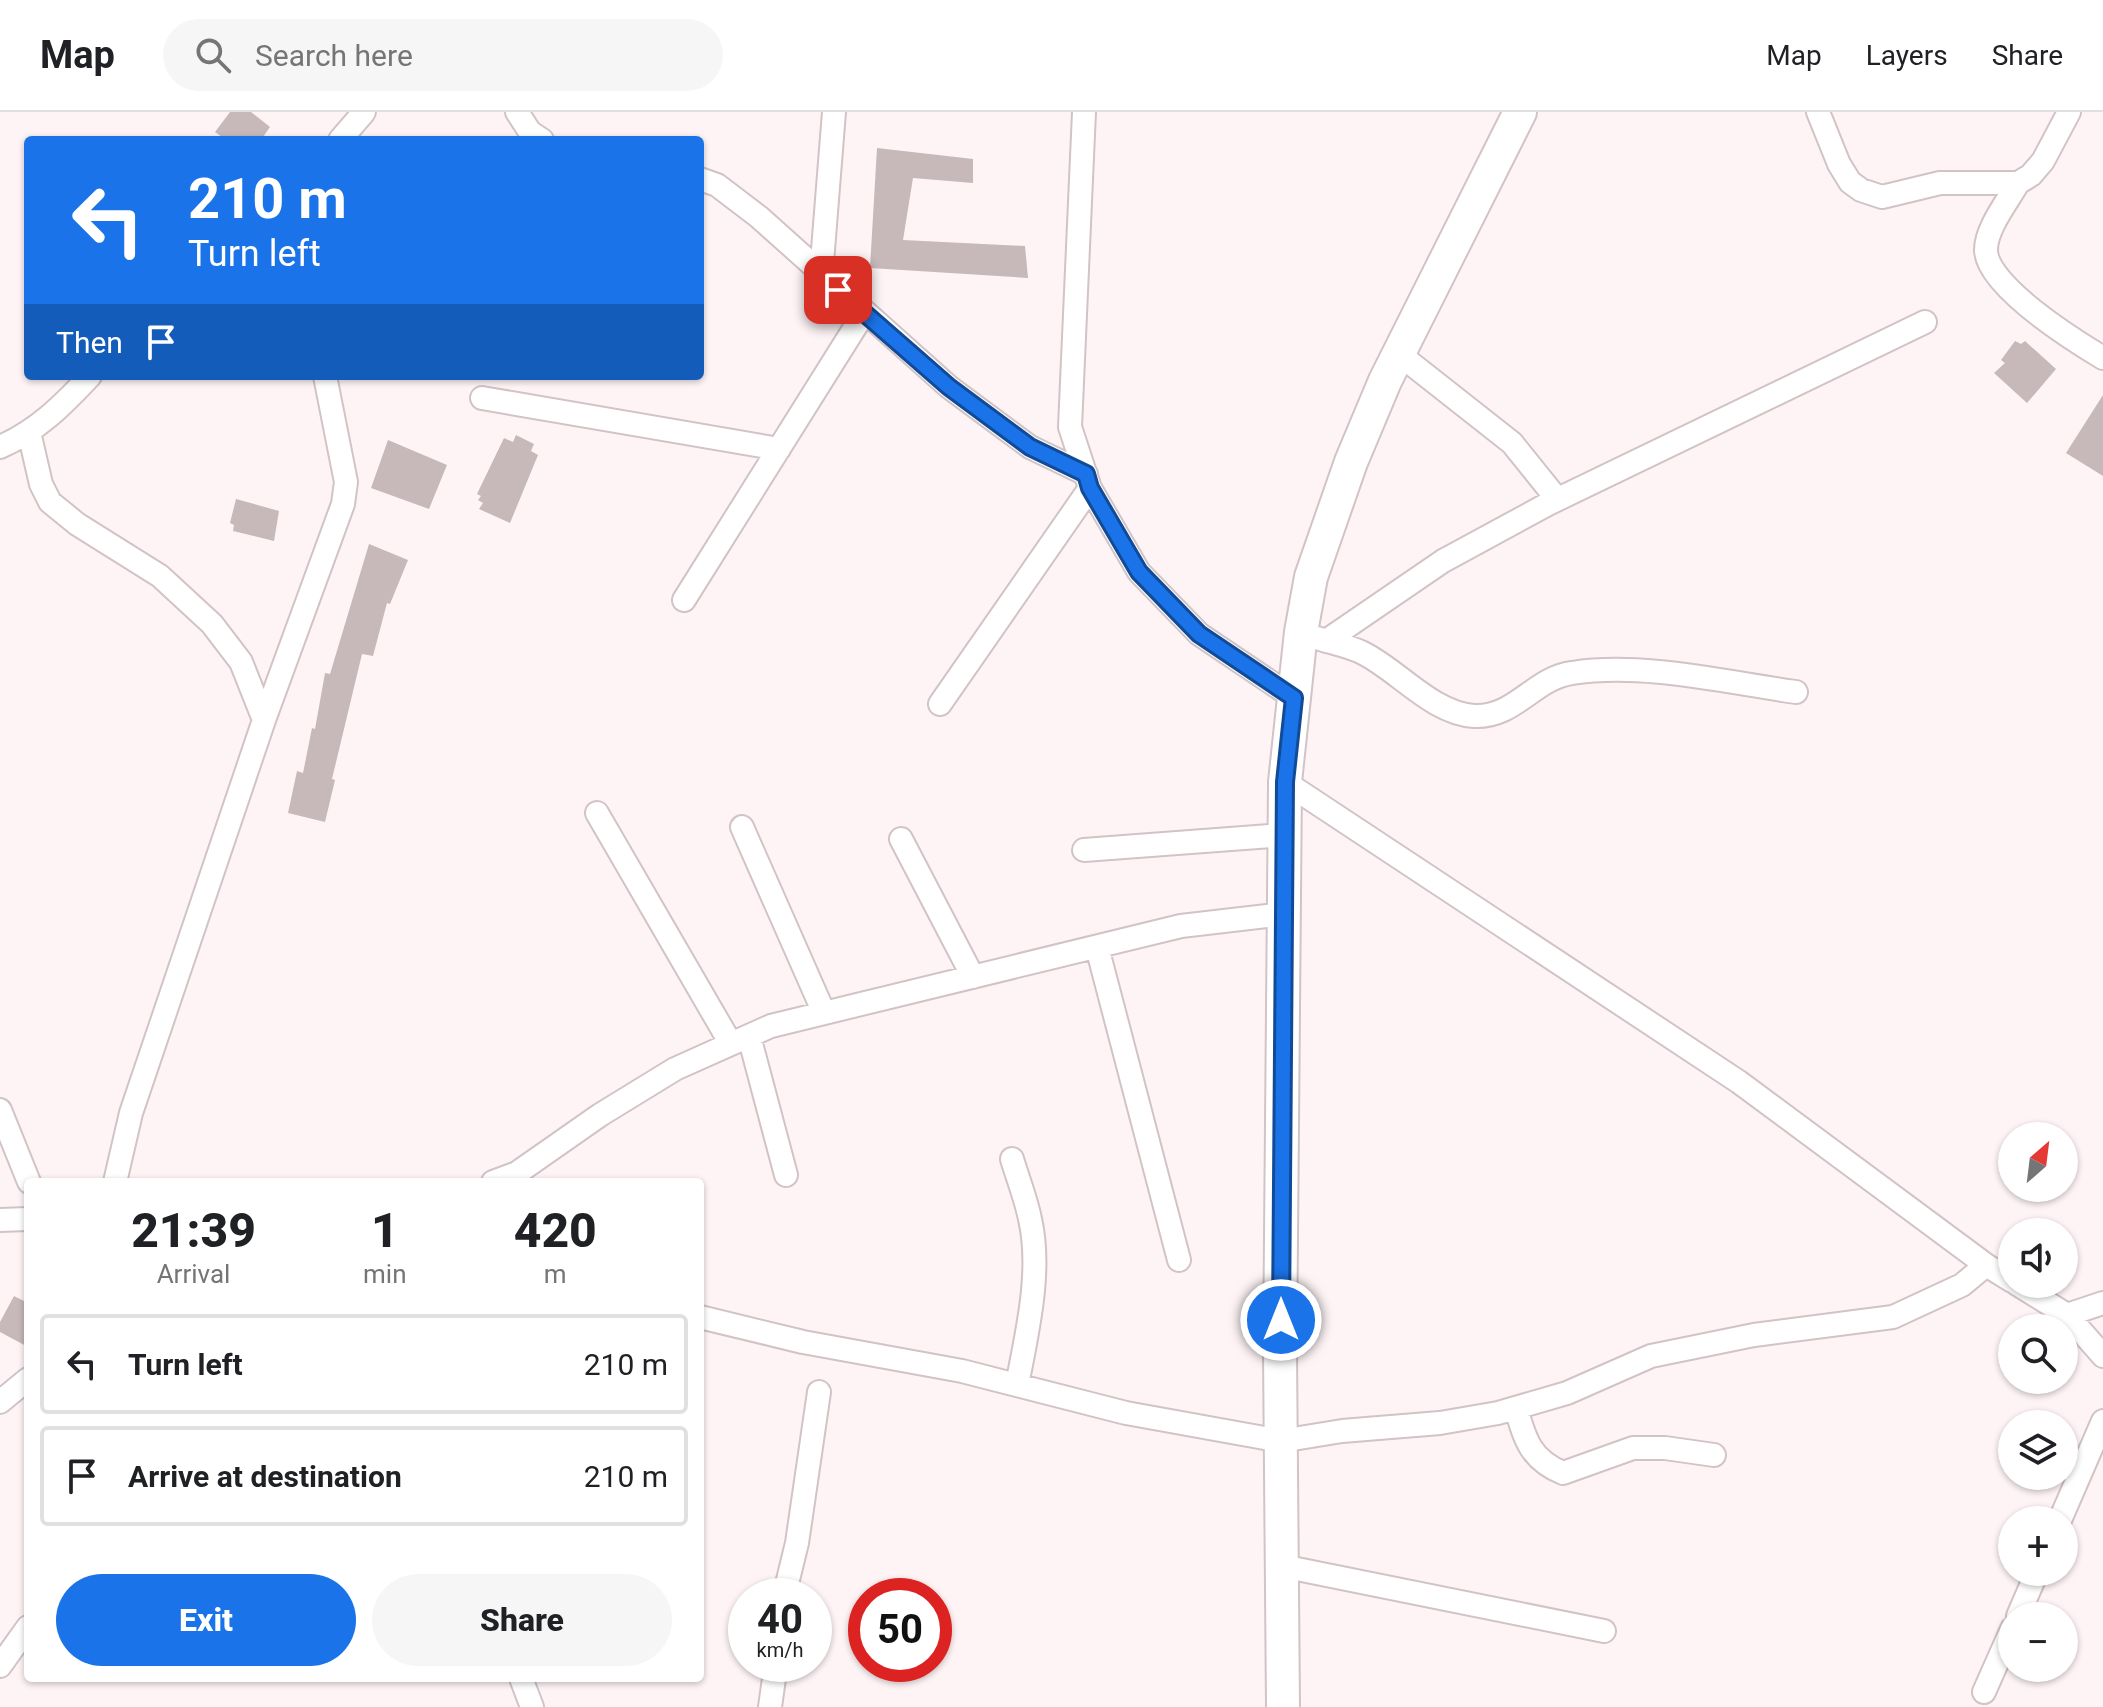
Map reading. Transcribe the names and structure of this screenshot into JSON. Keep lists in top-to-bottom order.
{
  "north": "top right",
  "page": {
    "header": "Map",
    "search": "Search here",
    "nav": ["Map", "Layers", "Share"],
    "turn": ["210 m", "Turn left"],
    "then": "Then",
    "map_buttons": ["+", "−"],
    "eta": [
      "21:39",
      "Arrival",
      "1",
      "min",
      "420",
      "m"
    ],
    "list": [
      {
        "name": "Turn left",
        "value": "210 m"
      },
      {
        "name": "Arrive at destination",
        "value": "210 m"
      }
    ],
    "buttons": ["Exit", "Share"],
    "speed": "40 km/h",
    "limit": "50"
  }
}
